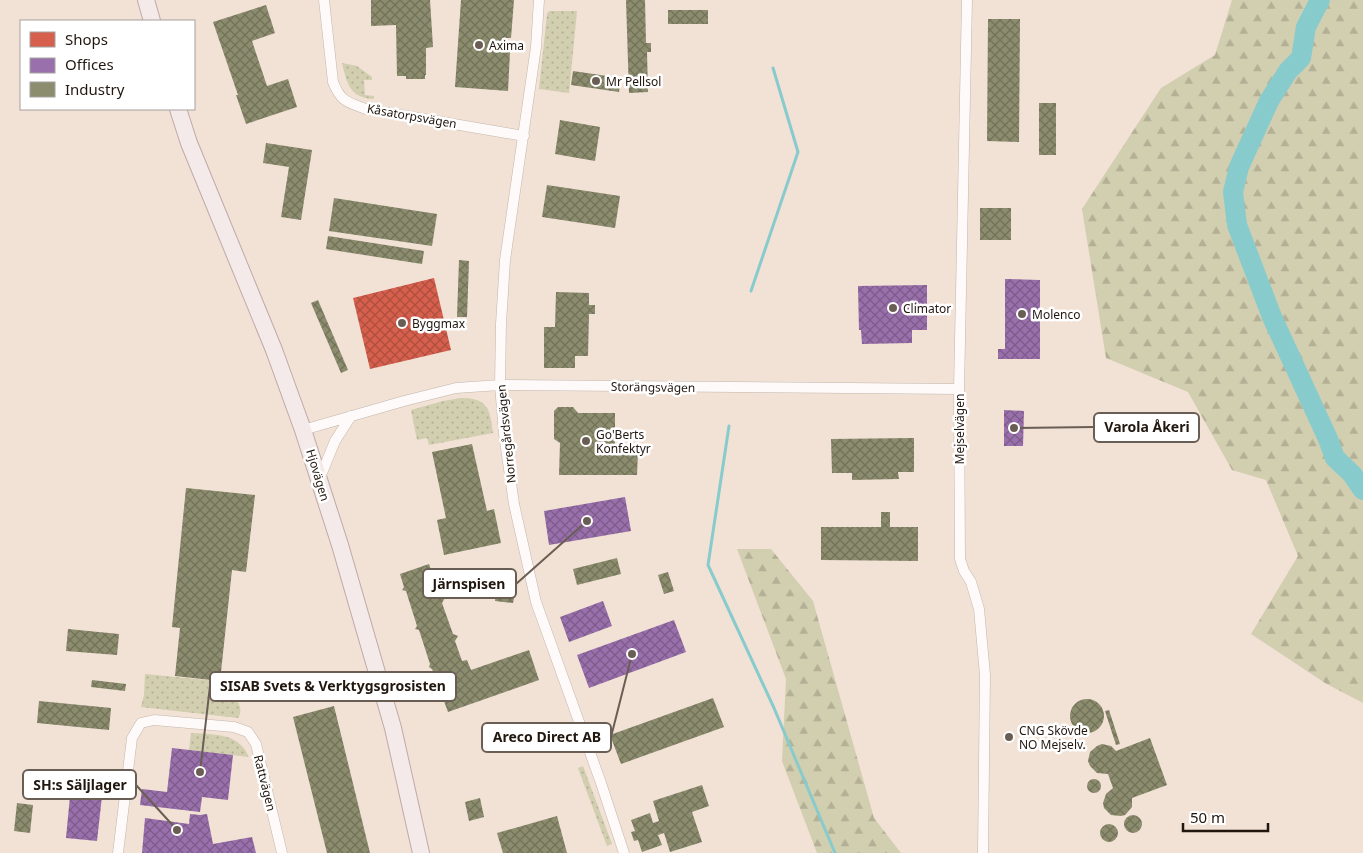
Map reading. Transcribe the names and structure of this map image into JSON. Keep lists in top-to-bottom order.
{
  "streets": {
    "main road": ["Hjovägen"],
    "street": [
      "Kåsatorpsvägen",
      "Storängsvägen",
      "Mejselvägen",
      "Norregårdsvägen",
      "Rattvägen"
    ]
  },
  "crossings": [
    ["Kåsatorpsvägen", "Norregårdsvägen"],
    ["Storängsvägen", "Mejselvägen"],
    ["Storängsvägen", "Norregårdsvägen"],
    ["Storängsvägen", "Hjovägen"]
  ],
  "places": [
    "Axima",
    "Mr Pellsol",
    "Climator",
    "Molenco",
    "Byggmax",
    "Varola Åkeri",
    "Go'Berts Konfektyr",
    "Järnspisen",
    "Areco Direct AB",
    "CNG Skövde NO Mejselv.",
    "SISAB Svets & Verktygsgrosisten",
    "SH:s Säljlager"
  ],
  "legend": ["Shops", "Offices", "Industry"],
  "scale_bar": "50 m"
}
